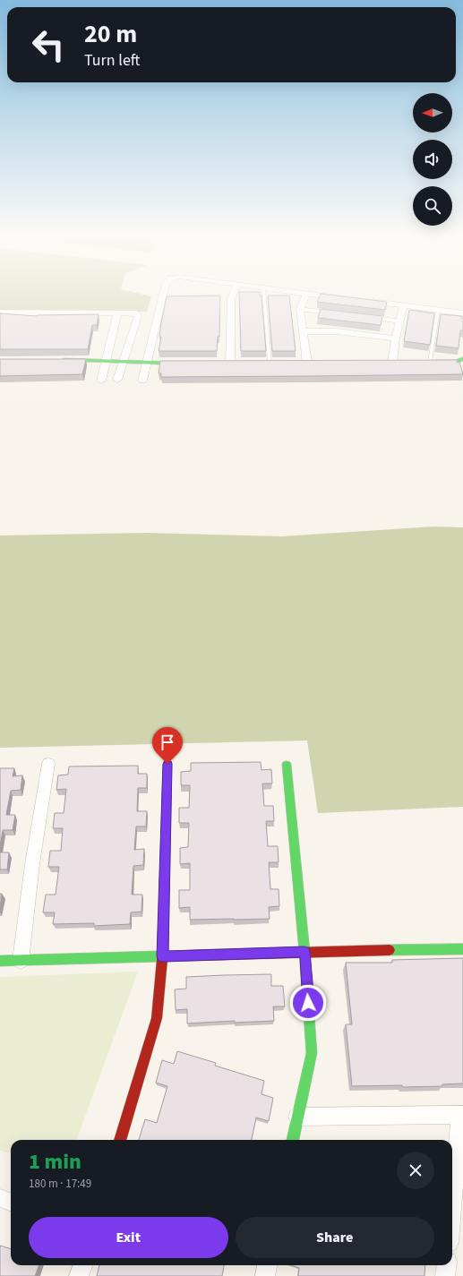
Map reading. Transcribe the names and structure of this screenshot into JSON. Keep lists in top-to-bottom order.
{
  "north": "left",
  "page": {
    "turn": ["20 m", "Turn left"],
    "heading": ["1 min", "180 m · 17:49"],
    "buttons": ["Exit", "Share"]
  }
}
